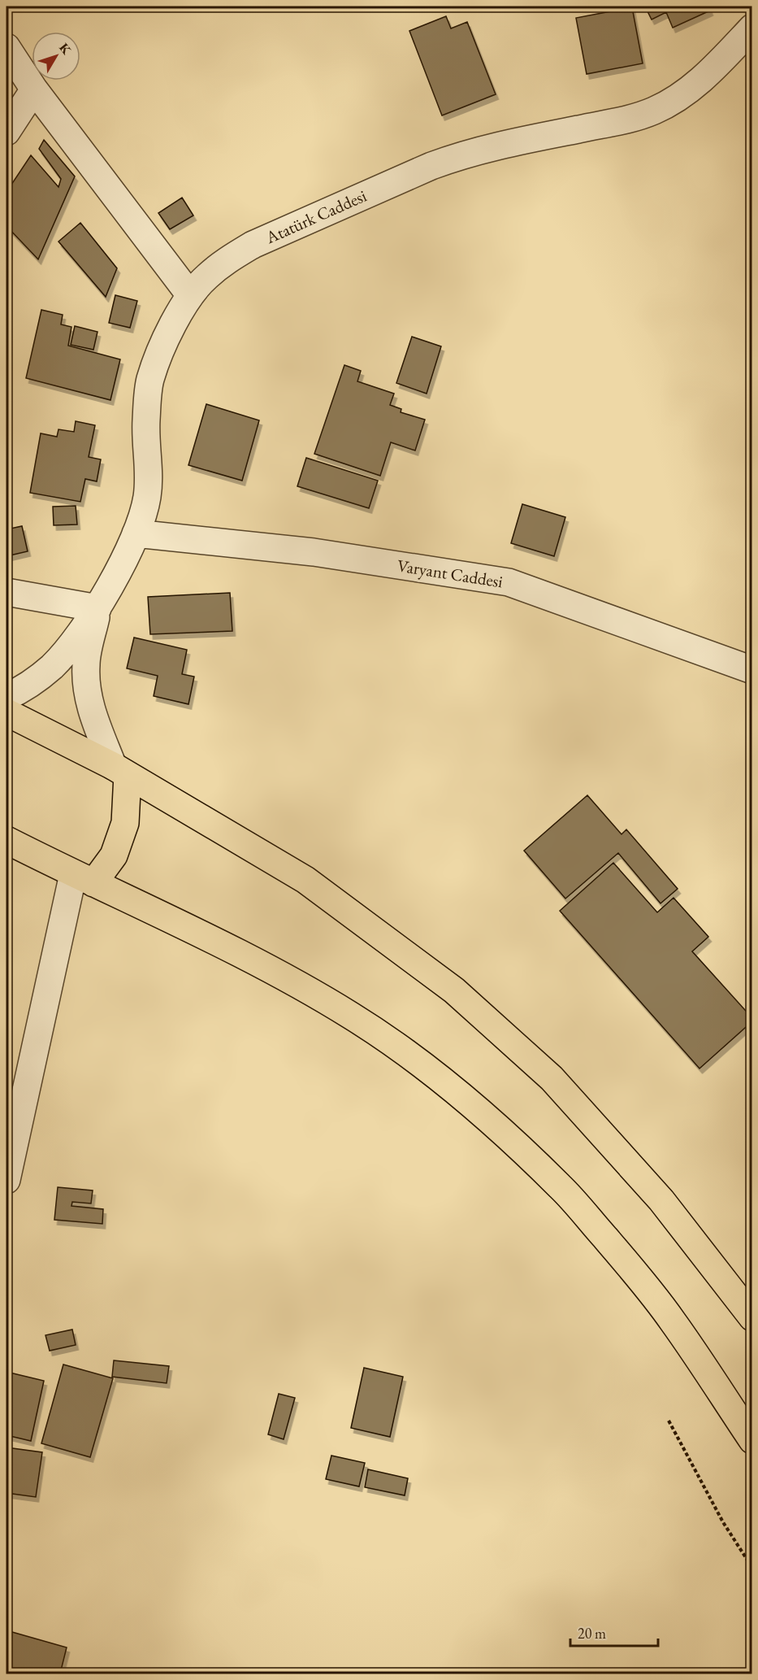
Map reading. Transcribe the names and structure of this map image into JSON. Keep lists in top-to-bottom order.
{
  "streets": {
    "street": ["Atatürk Caddesi", "Varyant Caddesi"]
  },
  "crossings": [
    ["Atatürk Caddesi", "Varyant Caddesi"]
  ],
  "scale_bar": "20 m",
  "north": "top right"
}
